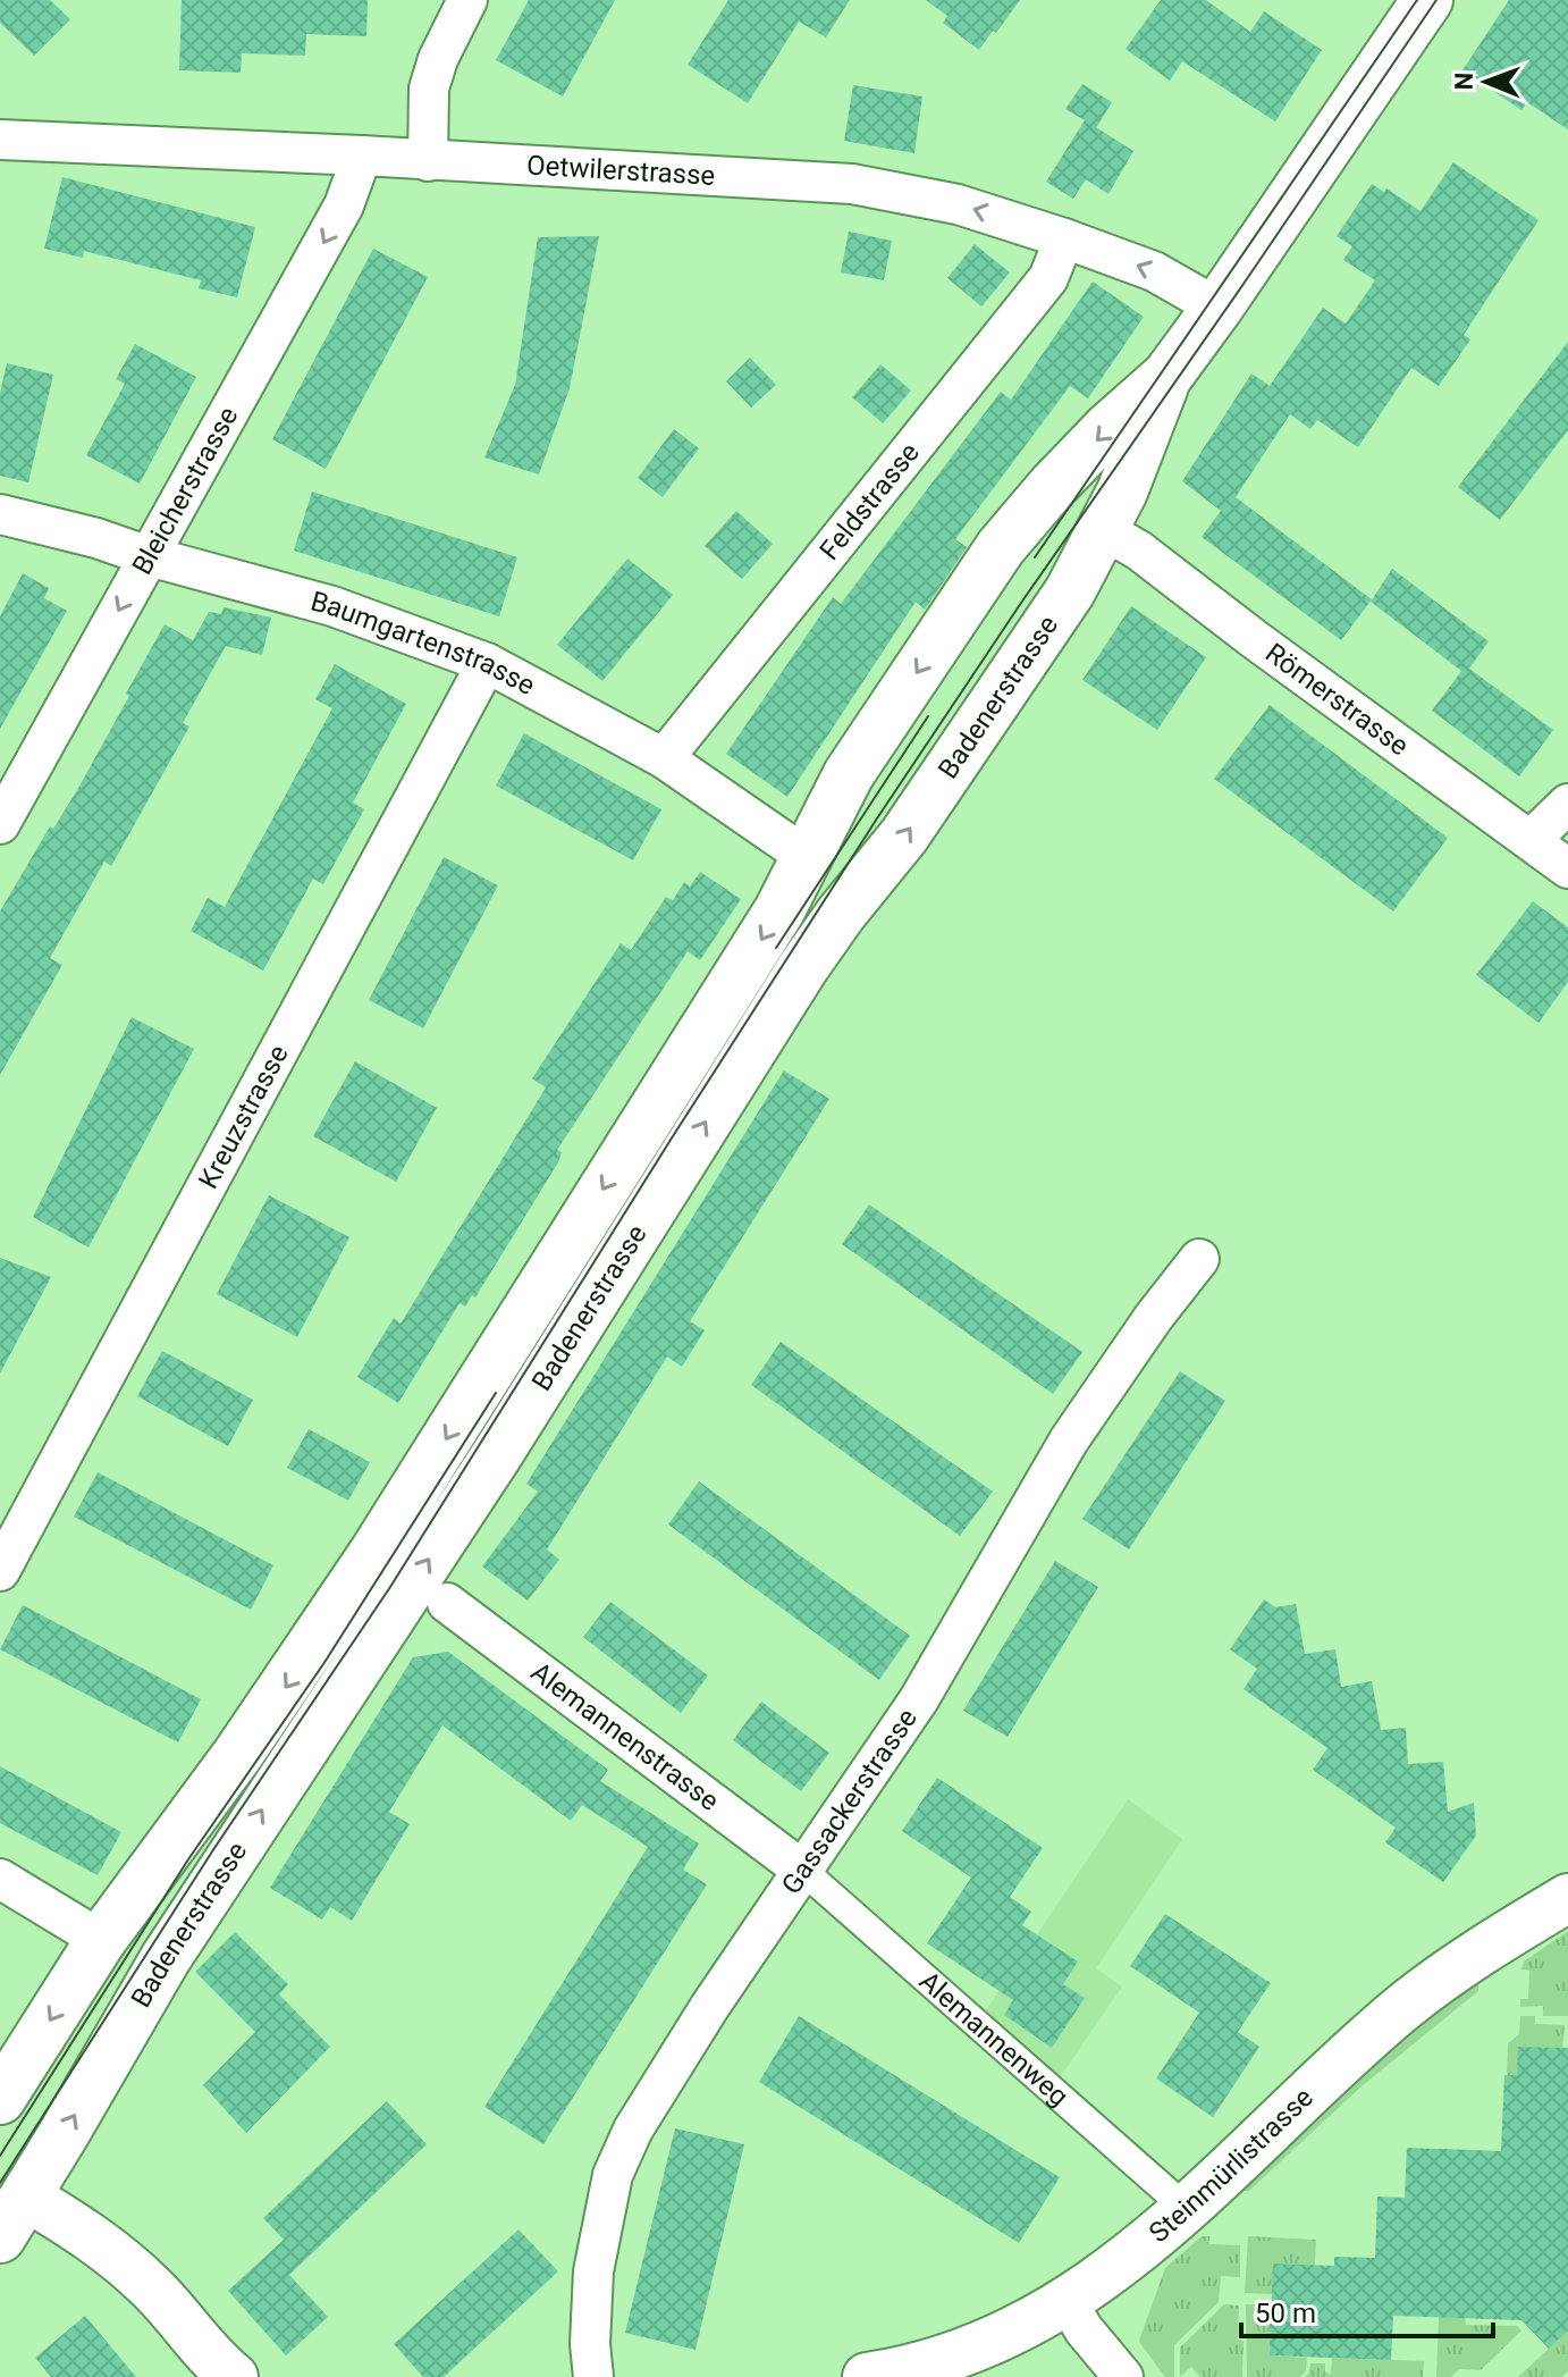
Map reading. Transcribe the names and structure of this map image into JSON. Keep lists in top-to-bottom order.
{
  "streets": {
    "main road": ["Badenerstrasse"],
    "street": [
      "Oetwilerstrasse",
      "Bleicherstrasse",
      "Feldstrasse",
      "Baumgartenstrasse",
      "Römerstrasse",
      "Kreuzstrasse",
      "Alemannenstrasse",
      "Gassackerstrasse",
      "Alemannenweg",
      "Steinmürlistrasse"
    ]
  },
  "crossings": [
    ["Oetwilerstrasse", "Bleicherstrasse"],
    ["Oetwilerstrasse", "Feldstrasse"],
    ["Oetwilerstrasse", "Badenerstrasse"],
    ["Bleicherstrasse", "Baumgartenstrasse"],
    ["Feldstrasse", "Baumgartenstrasse"],
    ["Baumgartenstrasse", "Badenerstrasse"],
    ["Baumgartenstrasse", "Kreuzstrasse"],
    ["Badenerstrasse", "Römerstrasse"],
    ["Alemannenstrasse", "Gassackerstrasse"],
    ["Alemannenstrasse", "Alemannenweg"],
    ["Gassackerstrasse", "Alemannenweg"],
    ["Alemannenweg", "Steinmürlistrasse"]
  ],
  "one_way": ["Oetwilerstrasse", "Bleicherstrasse"],
  "scale_bar": "50 m",
  "north": "left"
}
